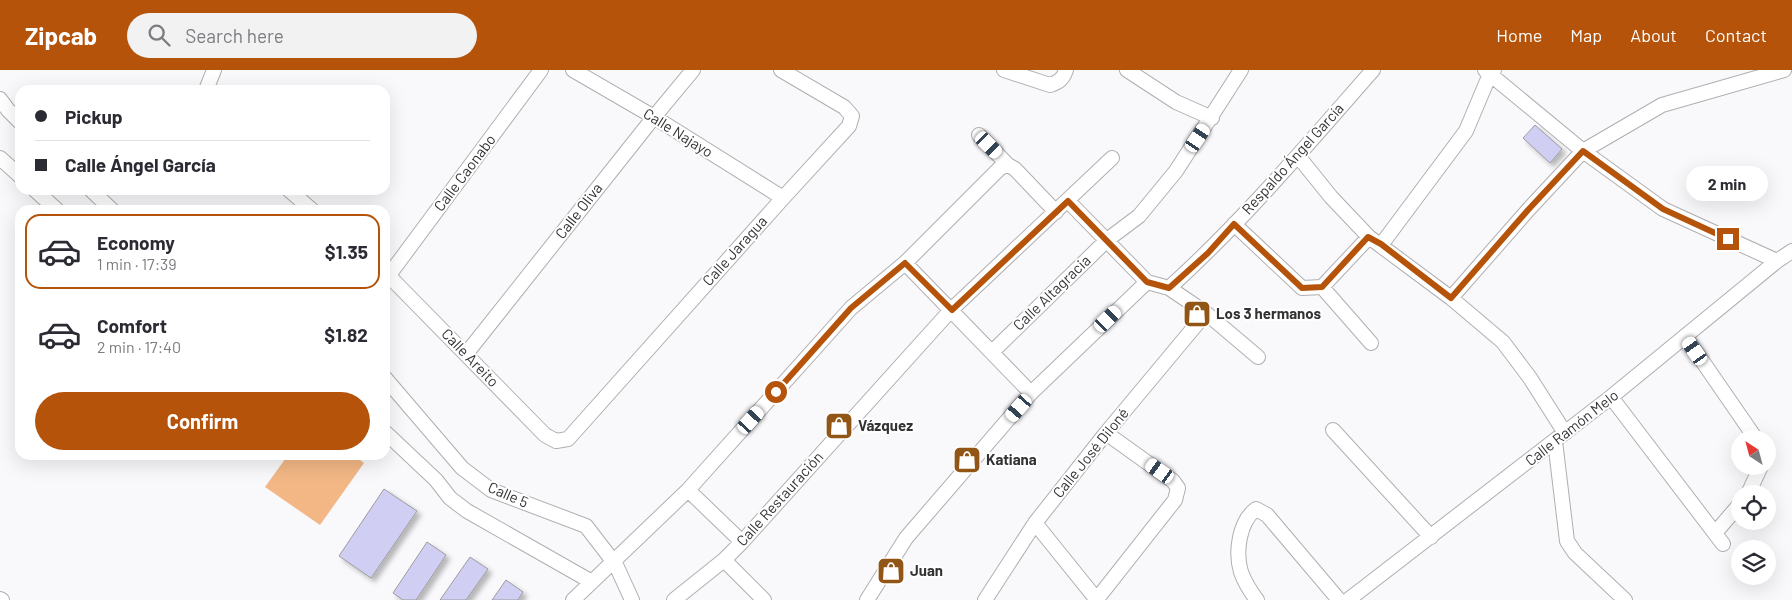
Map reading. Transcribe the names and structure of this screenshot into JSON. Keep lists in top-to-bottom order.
{
  "streets": {
    "street": [
      "Calle Najayo",
      "Respaldo Ángel García",
      "Calle Caonabo",
      "Calle Oliva",
      "Calle Jaragua",
      "Calle Altagracia",
      "Calle Areito",
      "Calle Ramón Melo",
      "Calle José Diloné",
      "Calle 5",
      "Calle Restauración"
    ]
  },
  "crossings": [
    ["Calle Najayo", "Calle Oliva"],
    ["Calle Najayo", "Calle Jaragua"],
    ["Calle Oliva", "Calle Areito"],
    ["Calle Jaragua", "Calle Areito"]
  ],
  "places": {
    "shop": [
      "Los 3 hermanos",
      "Vázquez",
      "Katiana",
      "Juan"
    ]
  },
  "north": "top left",
  "page": {
    "header": "Zipcab",
    "search": "Search here",
    "nav": [
      "Home",
      "Map",
      "About",
      "Contact"
    ],
    "banner": ["Pickup", "Calle Ángel García"],
    "bubble": "2 min",
    "list": [
      {
        "name": "Economy",
        "note": "1 min · 17:39",
        "value": "$1.35"
      },
      {
        "name": "Comfort",
        "note": "2 min · 17:40",
        "value": "$1.82"
      }
    ],
    "buttons": "Confirm"
  }
}
